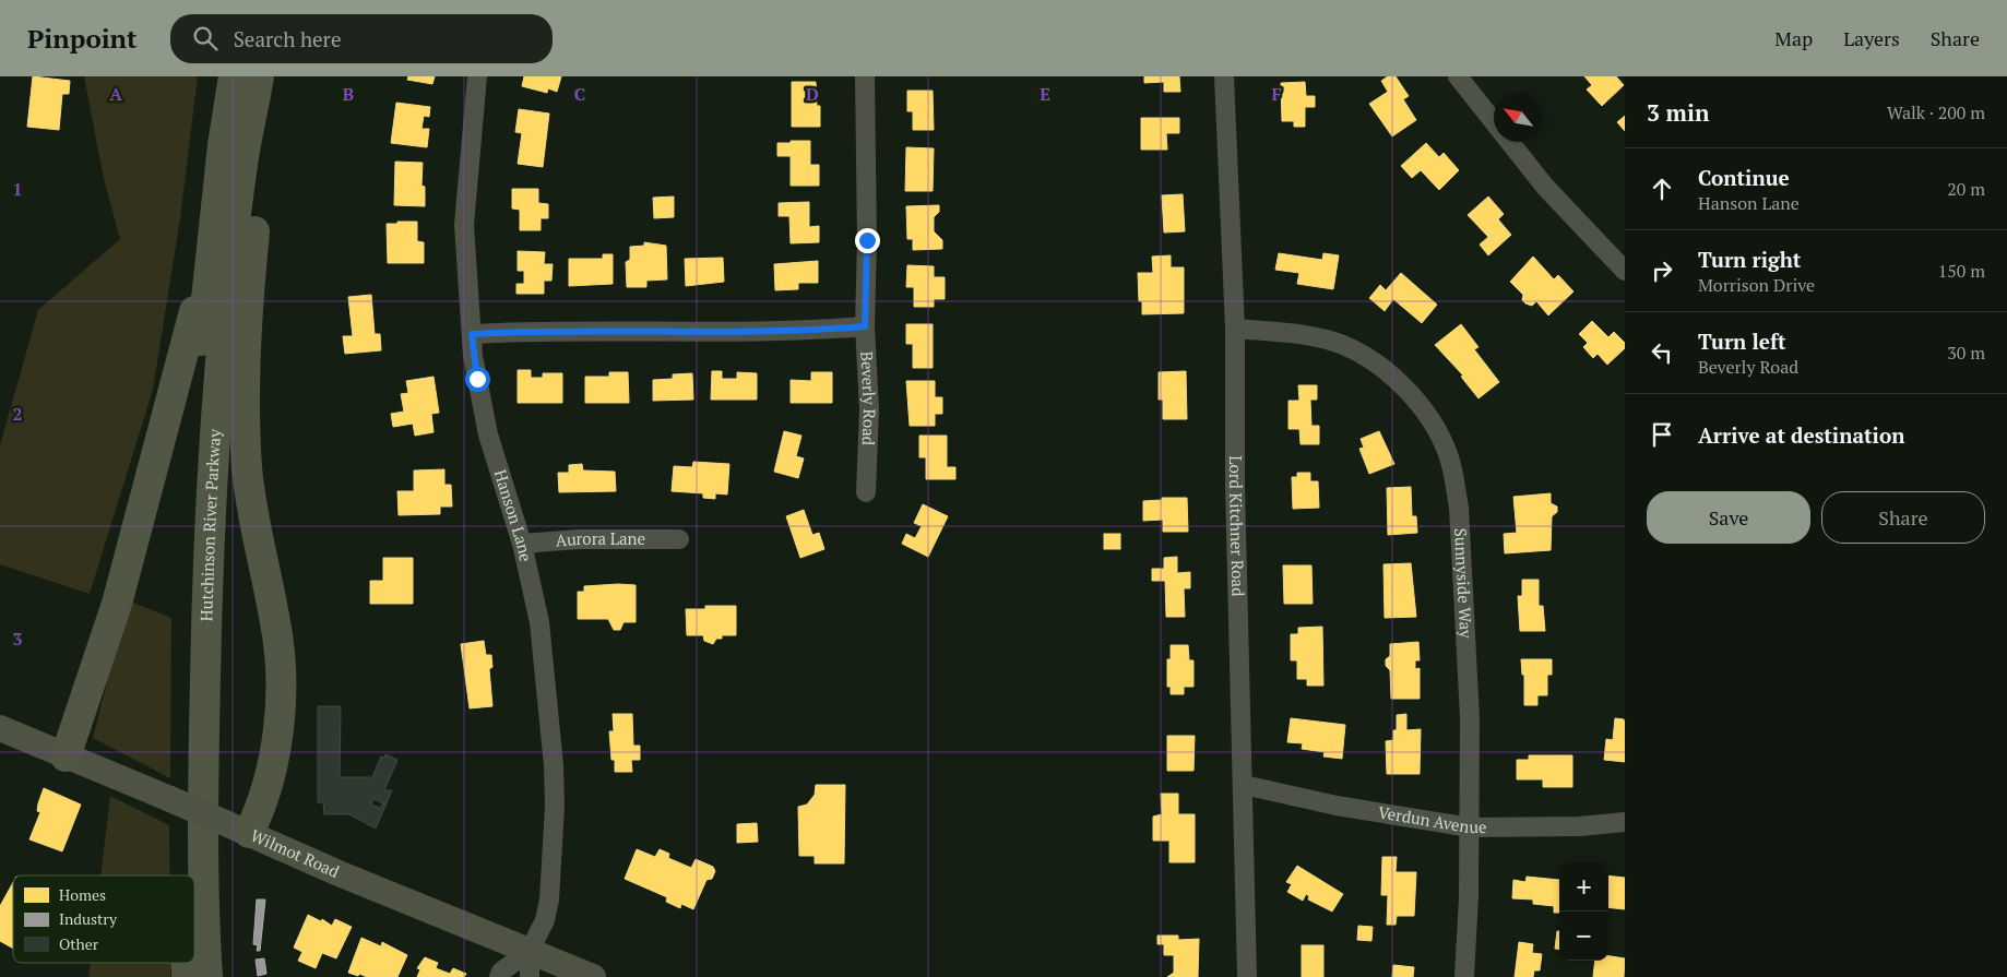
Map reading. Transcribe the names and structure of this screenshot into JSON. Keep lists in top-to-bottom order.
{
  "streets": {
    "highway": ["Hutchinson River Parkway"],
    "street": [
      "Beverly Road",
      "Hanson Lane",
      "Lord Kitchner Road",
      "Aurora Lane",
      "Sunnyside Way",
      "Verdun Avenue",
      "Wilmot Road"
    ]
  },
  "crossings": [
    ["Hanson Lane", "Aurora Lane"],
    ["Hanson Lane", "Wilmot Road"],
    ["Lord Kitchner Road", "Sunnyside Way"],
    ["Lord Kitchner Road", "Verdun Avenue"],
    ["Sunnyside Way", "Verdun Avenue"]
  ],
  "legend": ["Homes", "Industry", "Other"],
  "north": "top left",
  "page": {
    "header": "Pinpoint",
    "search": "Search here",
    "nav": ["Map", "Layers", "Share"],
    "heading": ["3 min", "Walk · 200 m"],
    "list": [
      ["Continue", "Hanson Lane", "20 m"],
      ["Turn right", "Morrison Drive", "150 m"],
      ["Turn left", "Beverly Road", "30 m"],
      "Arrive at destination"
    ],
    "buttons": ["Save", "Share"],
    "map_buttons": ["+", "−"]
  },
  "grid": {
    "columns": [
      "A",
      "B",
      "C",
      "D",
      "E",
      "F"
    ],
    "rows": ["1", "2", "3"]
  }
}
